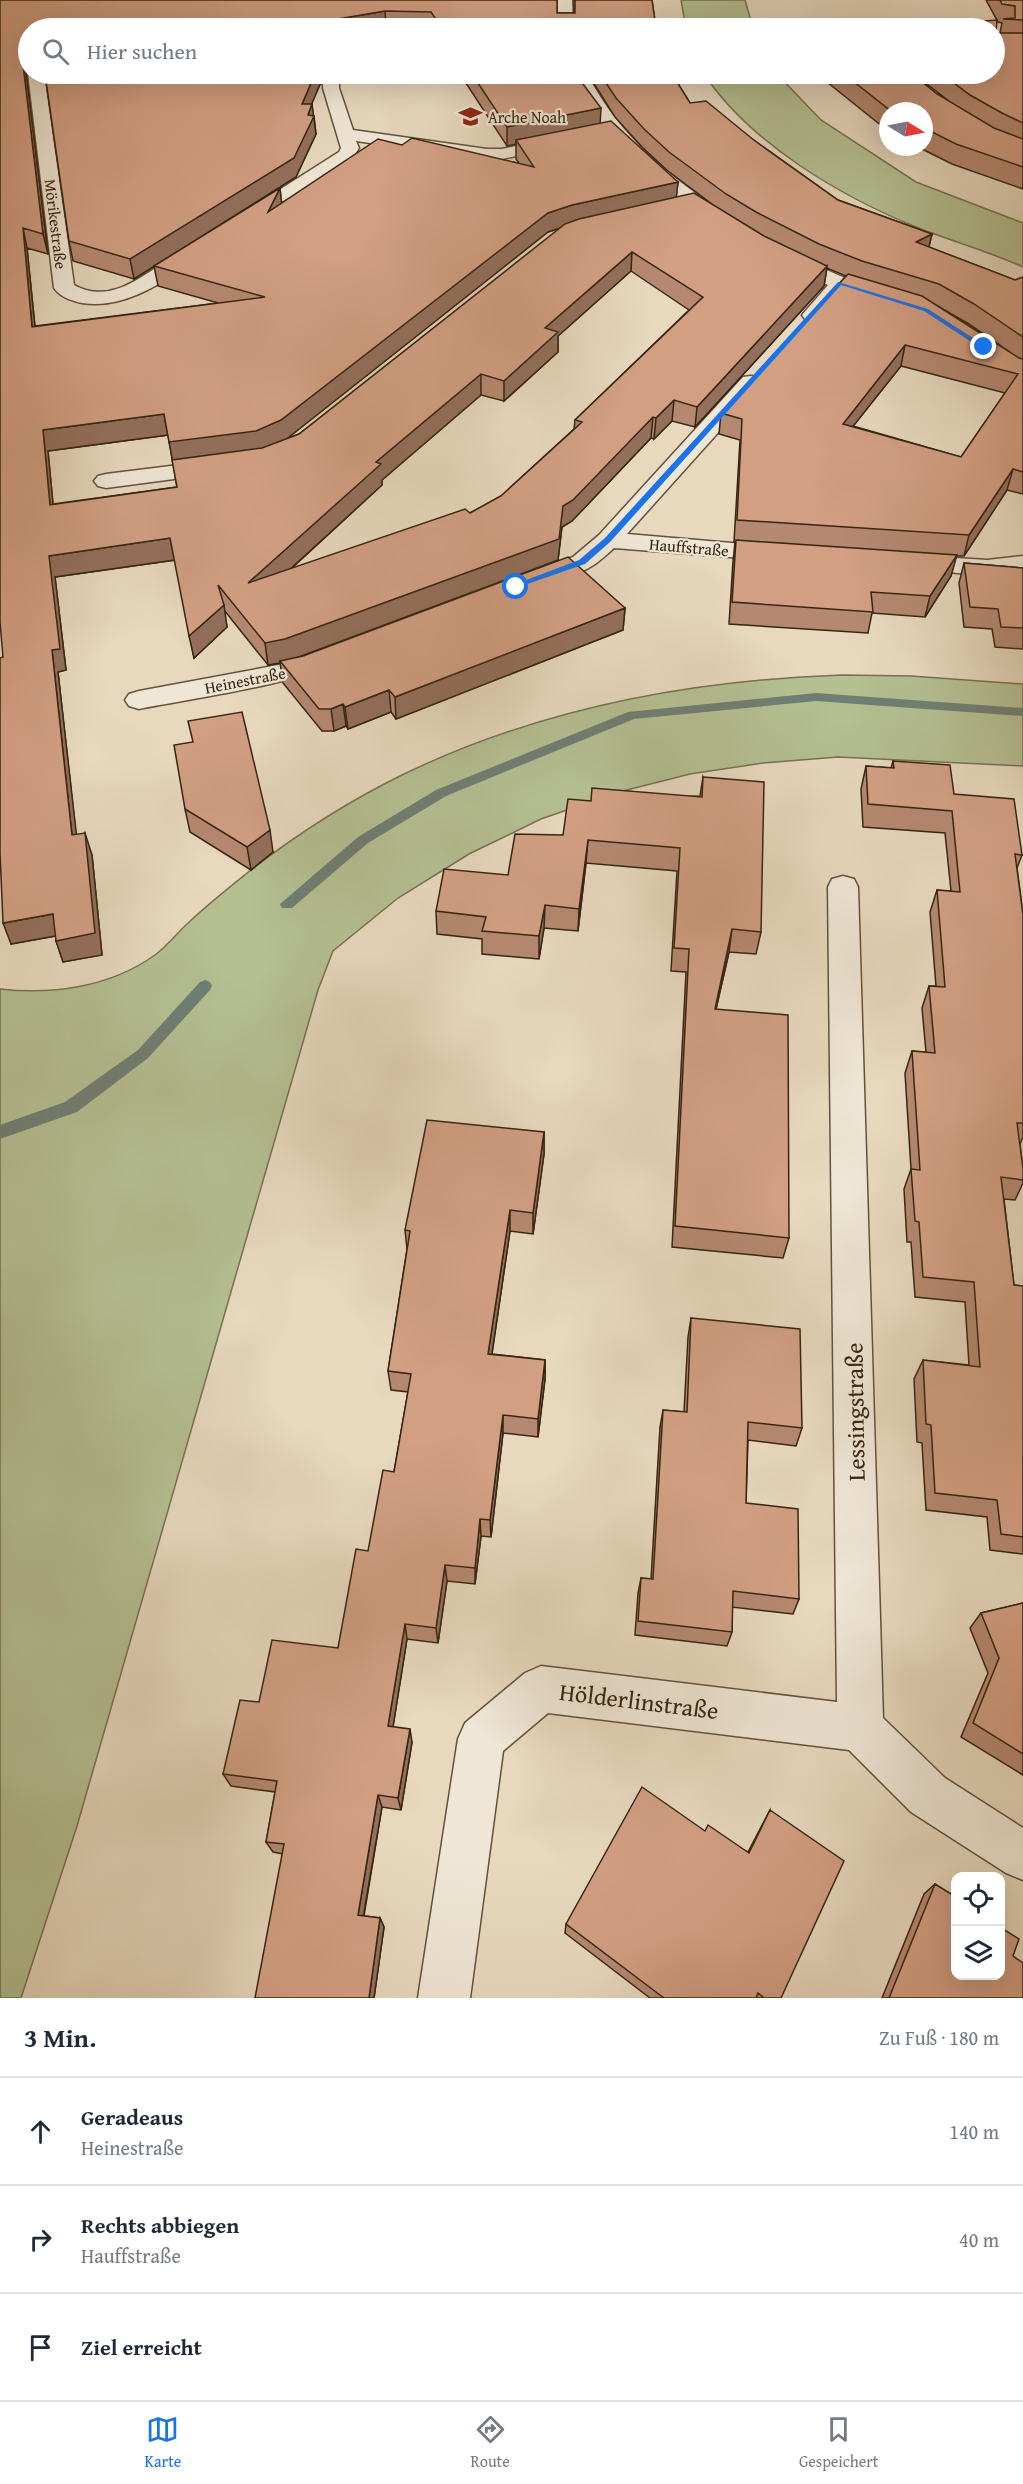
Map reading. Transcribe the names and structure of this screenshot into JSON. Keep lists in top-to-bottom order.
{
  "streets": {
    "street": [
      "Mörikestraße",
      "Hauffstraße",
      "Heinestraße",
      "Lessingstraße",
      "Hölderlinstraße"
    ]
  },
  "crossings": [
    ["Lessingstraße", "Hölderlinstraße"]
  ],
  "places": {
    "school or university": ["Arche Noah"]
  },
  "north": "right",
  "page": {
    "search": "Hier suchen",
    "heading": ["3 Min.", "Zu Fuß · 180 m"],
    "list": [
      ["Geradeaus", "Heinestraße", "140 m"],
      ["Rechts abbiegen", "Hauffstraße", "40 m"],
      "Ziel erreicht"
    ],
    "nav": ["Karte", "Route", "Gespeichert"]
  }
}
